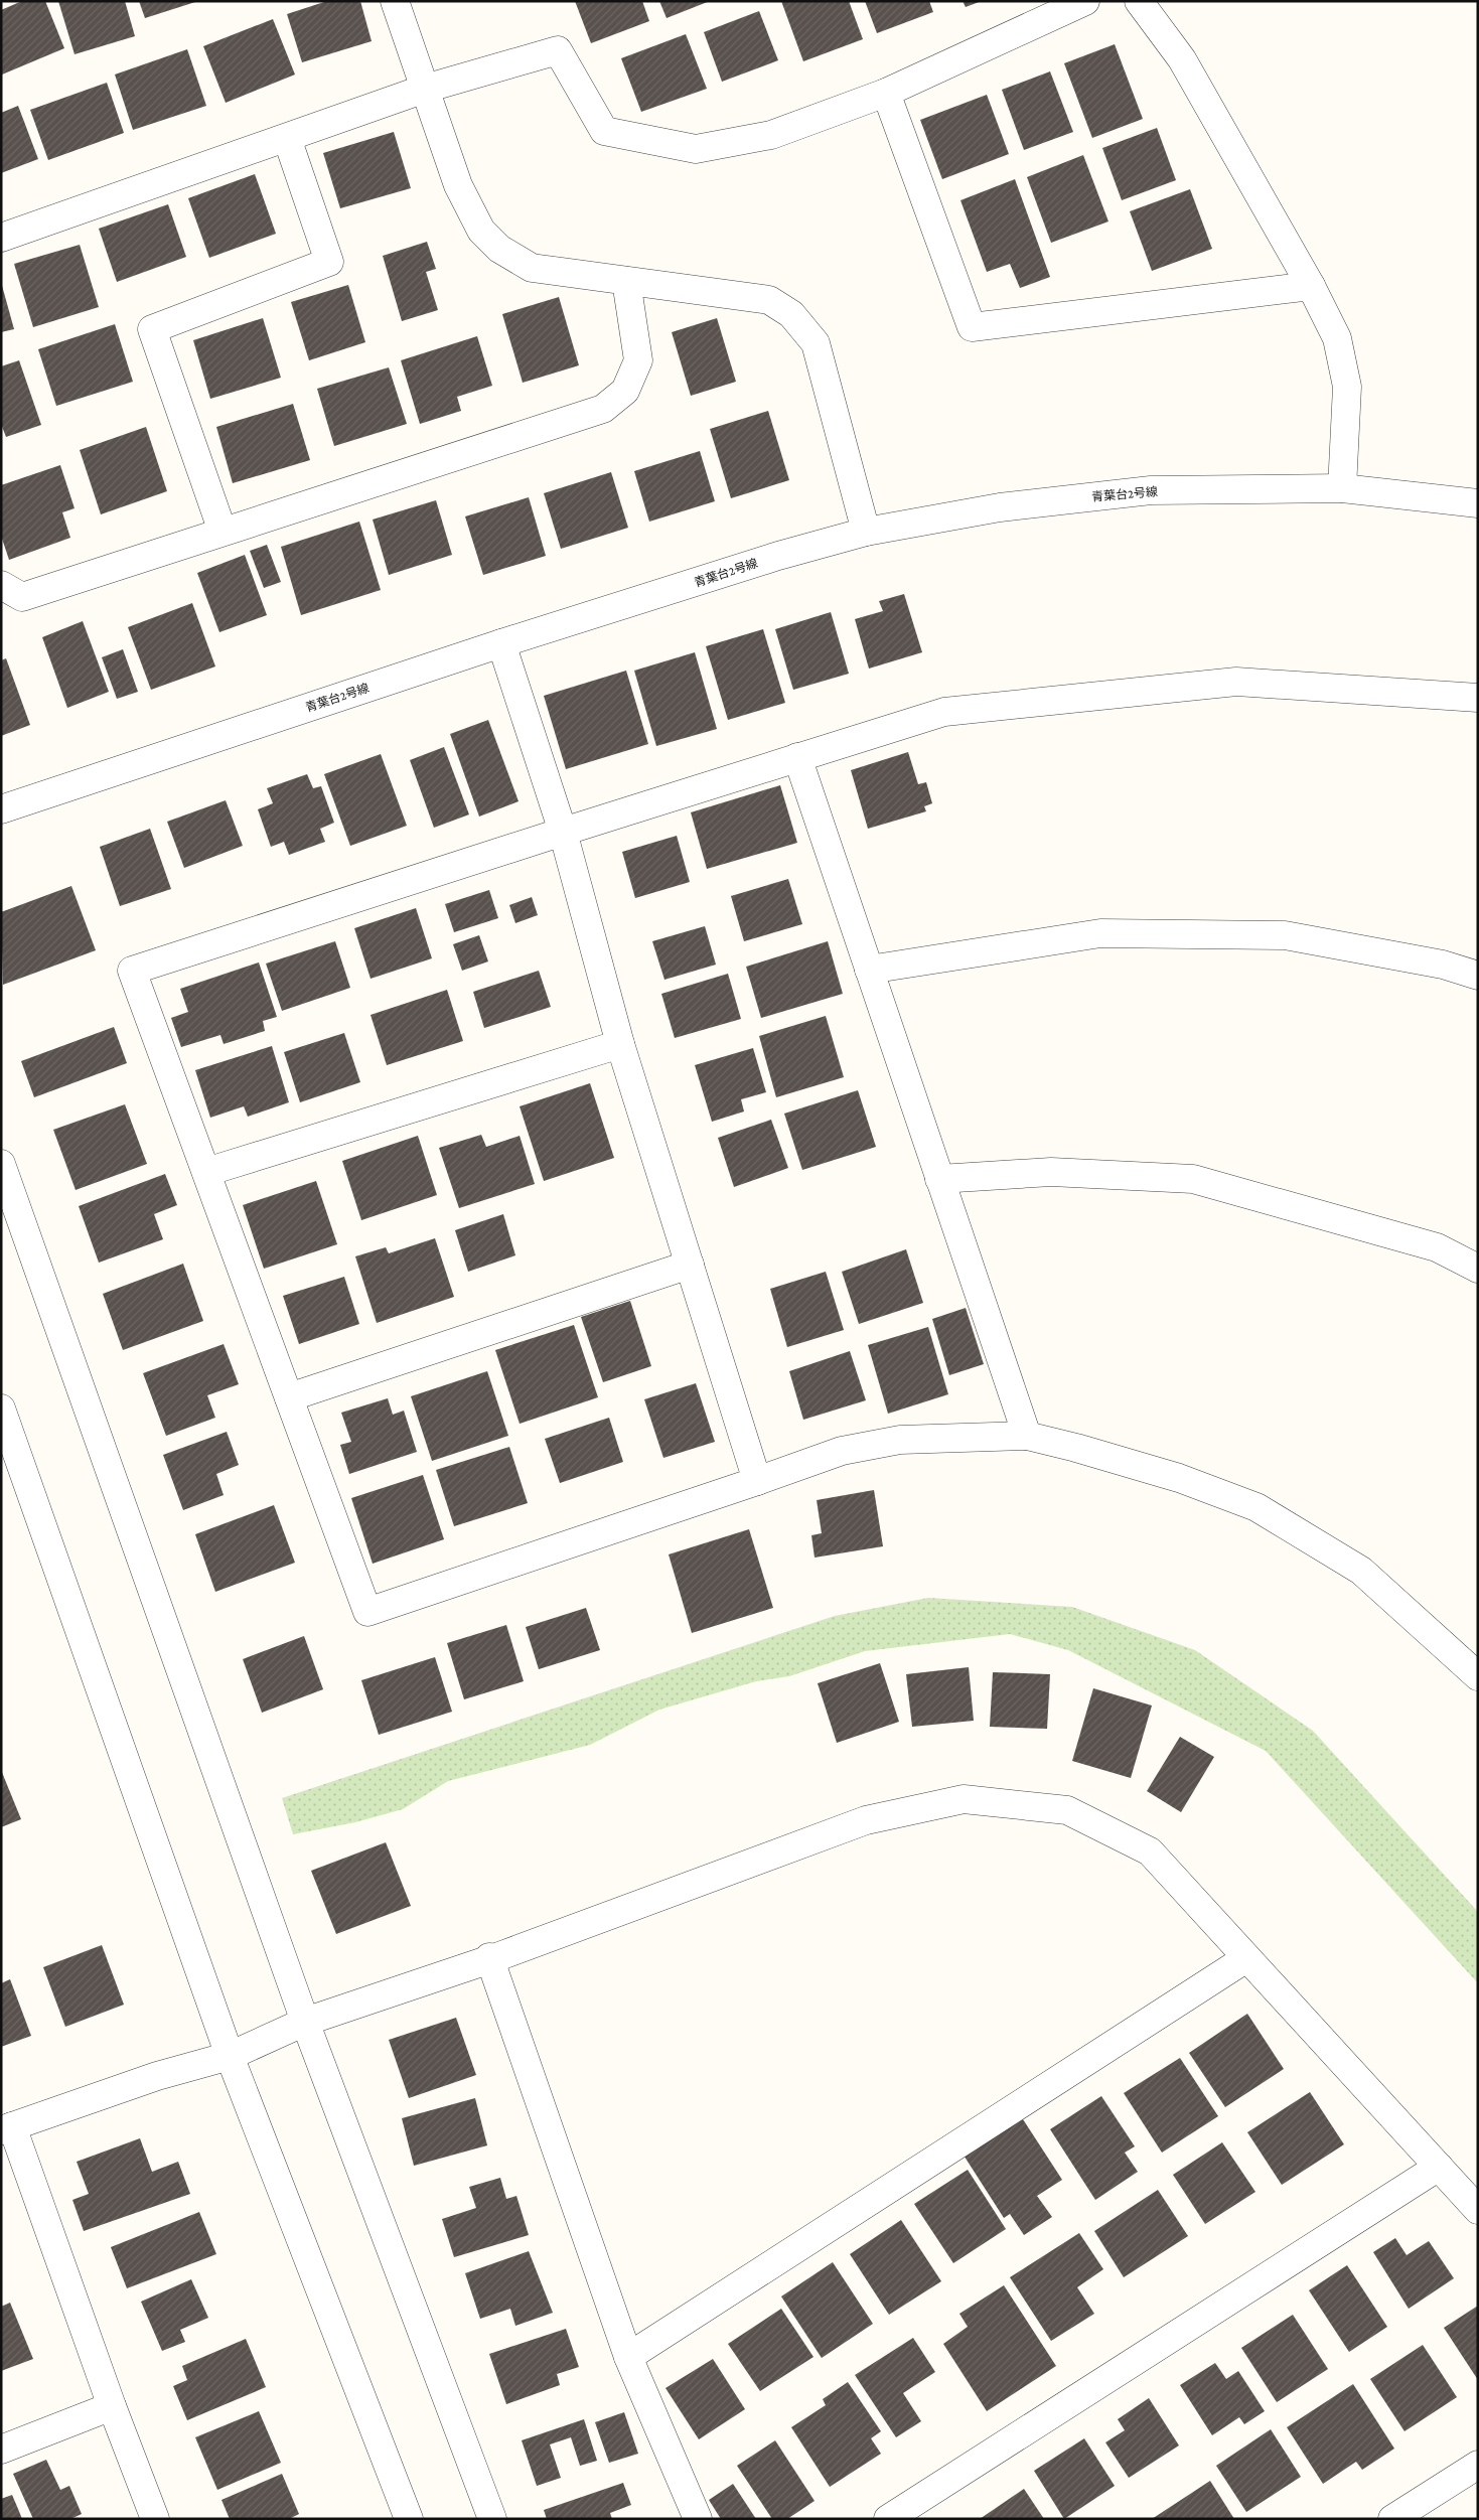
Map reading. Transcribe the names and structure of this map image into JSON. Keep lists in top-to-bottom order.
{
  "streets": {
    "street": ["青葉台2号線"]
  }
}
